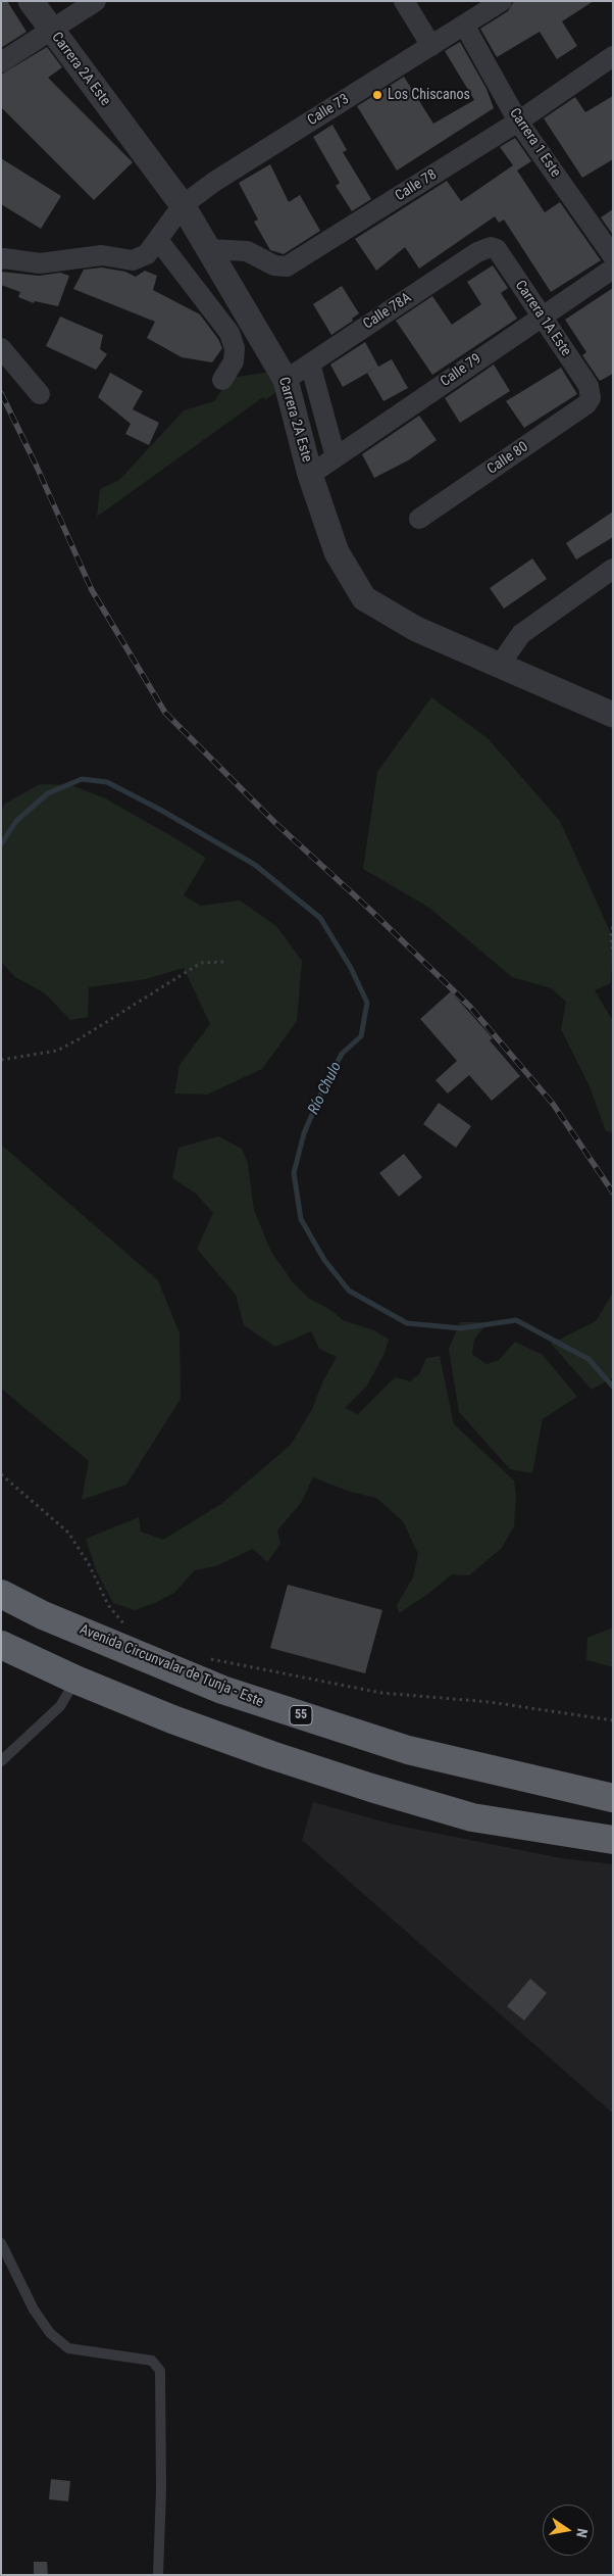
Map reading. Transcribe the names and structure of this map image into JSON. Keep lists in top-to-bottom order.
{
  "streets": {
    "highway": ["Avenida Circunvalar de Tunja - Este", "55"],
    "street": [
      "Carrera 2A Este",
      "Calle 73",
      "Carrera 1 Este",
      "Calle 78",
      "Calle 78A",
      "Carrera 1A Este",
      "Calle 79",
      "Calle 80"
    ]
  },
  "crossings": [
    ["Carrera 2A Este", "Calle 73"],
    ["Carrera 2A Este", "Calle 78"],
    ["Carrera 2A Este", "Calle 78A"],
    ["Carrera 2A Este", "Calle 79"],
    ["Calle 73", "Carrera 1 Este"],
    ["Carrera 1 Este", "Calle 78"],
    ["Calle 78A", "Carrera 1A Este"],
    ["Carrera 1A Este", "Calle 79"],
    ["Carrera 1A Este", "Calle 80"]
  ],
  "water": ["Río Chulo"],
  "places": ["Los Chiscanos"],
  "north": "right"
}
